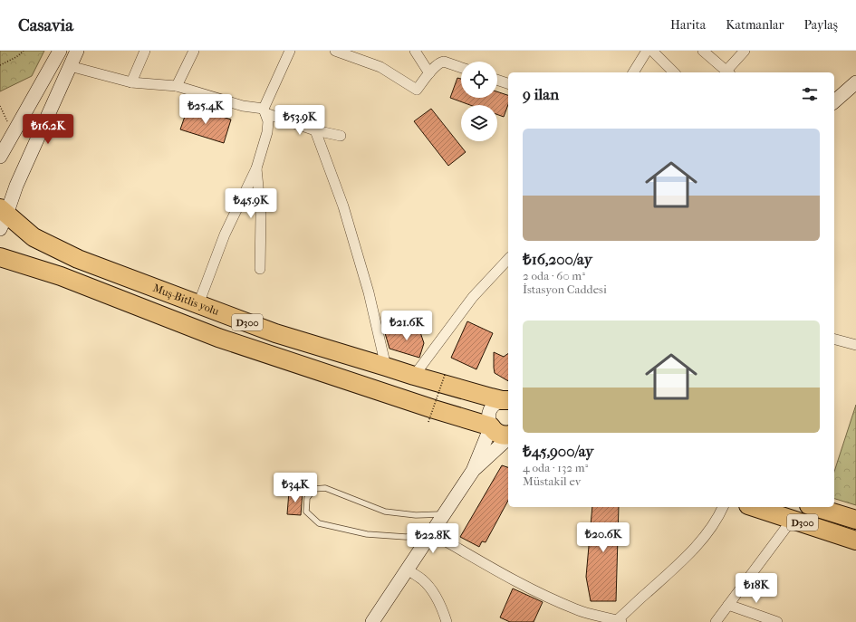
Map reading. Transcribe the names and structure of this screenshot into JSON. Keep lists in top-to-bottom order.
{
  "streets": {
    "highway": ["Muş-Bitlis yolu", "D300"]
  },
  "page": {
    "header": "Casavia",
    "nav": ["Harita", "Katmanlar", "Paylaş"],
    "heading": "9 ilan",
    "price": [
      "₺25.4K",
      "₺53.9K",
      "₺16.2K",
      "₺45.9K",
      "₺21.6K",
      "₺34K",
      "₺20.6K",
      "₺22.8K",
      "₺18K"
    ],
    "list": [
      {
        "name": "₺16,200/ay",
        "note": "2 oda · 60 m² · İstasyon Caddesi"
      },
      {
        "name": "₺45,900/ay",
        "note": "4 oda · 132 m² · Müstakil ev"
      }
    ]
  }
}
